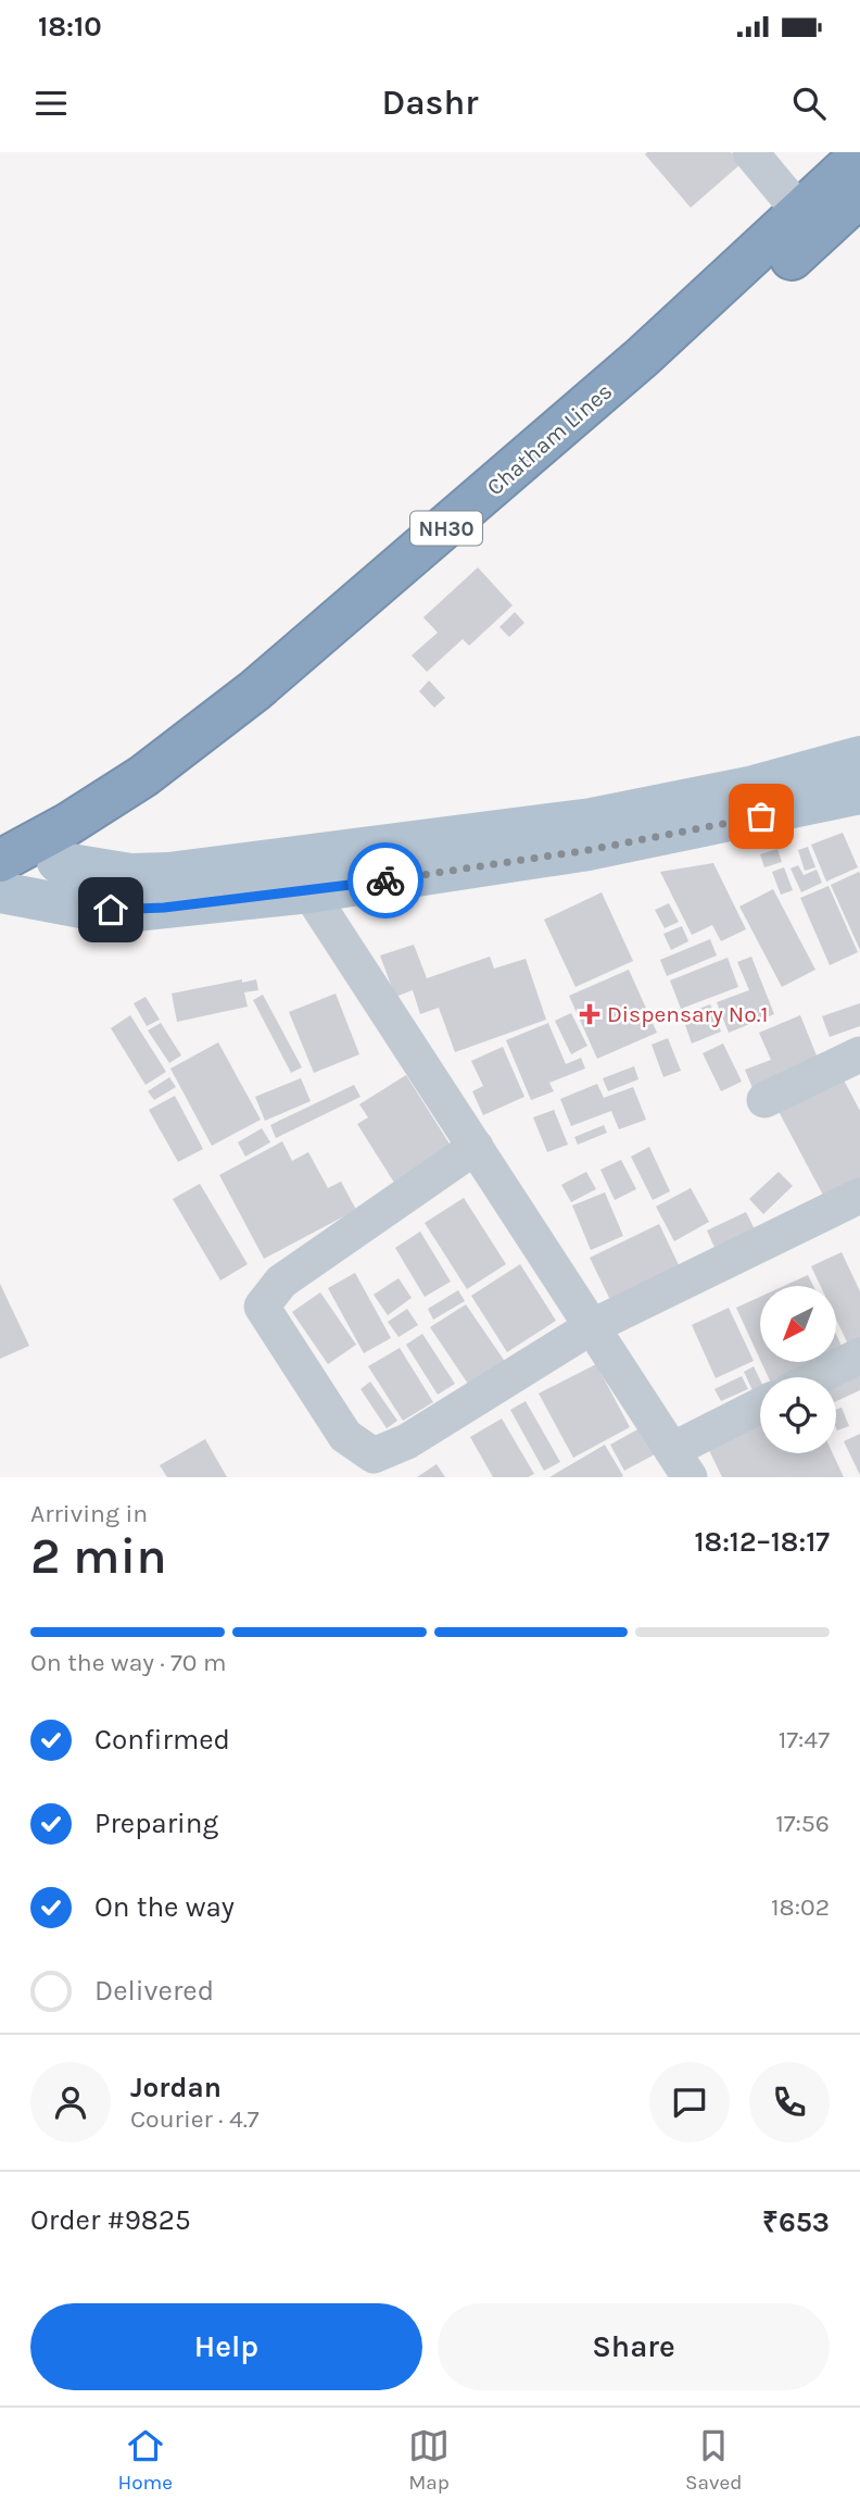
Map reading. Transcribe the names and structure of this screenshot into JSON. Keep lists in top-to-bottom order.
{
  "streets": {
    "highway": ["Chatham Lines", "NH30"]
  },
  "places": {
    "health": ["Dispensary No.1"]
  },
  "north": "bottom left",
  "page": {
    "status": "18:10",
    "header": "Dashr",
    "heading": ["2 min", "Arriving in", "18:12–18:17"],
    "panel": [
      "Jordan",
      "Courier · 4.7",
      "Order #9825",
      "₹653"
    ],
    "bar": "On the way · 70 m",
    "list": [
      ["Confirmed", "17:47"],
      ["Preparing", "17:56"],
      ["On the way", "18:02"],
      "Delivered"
    ],
    "buttons": ["Help", "Share"],
    "tabs": ["Home", "Map", "Saved"]
  }
}
